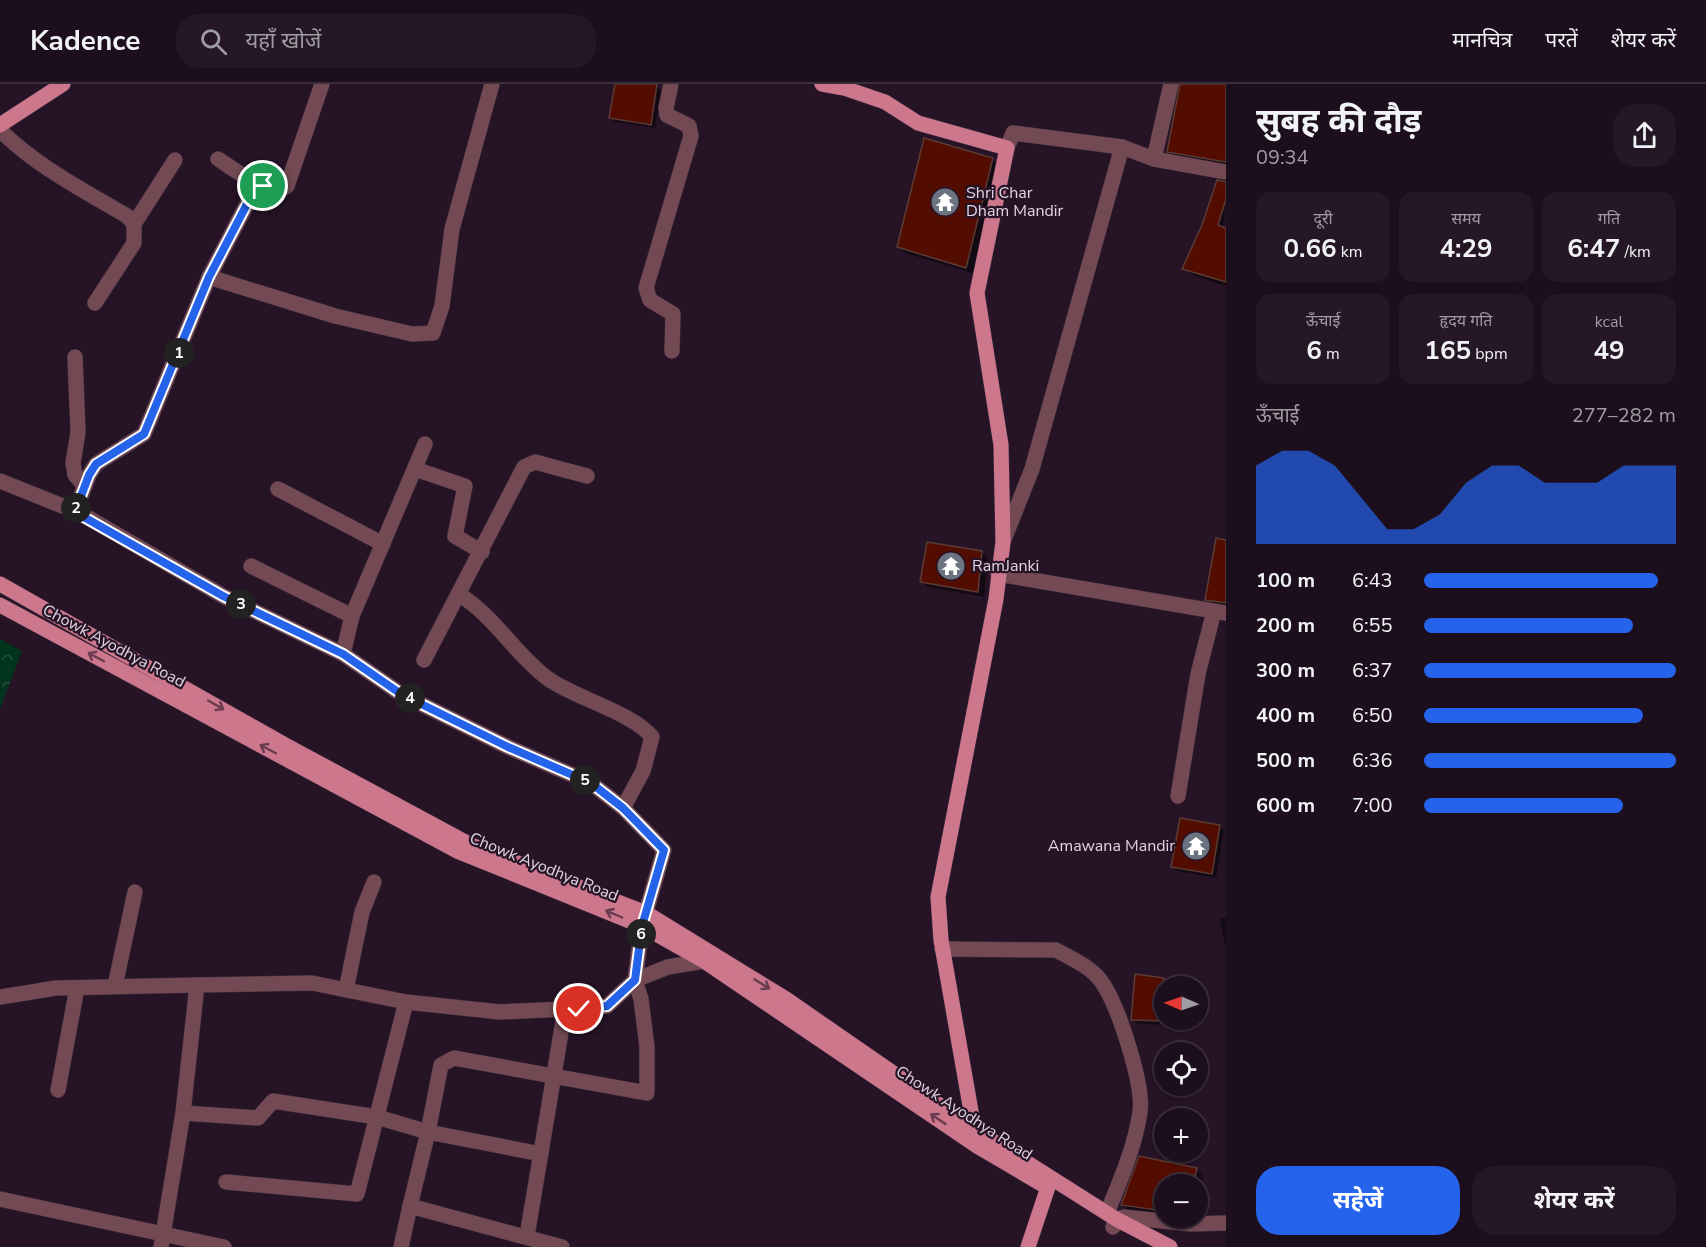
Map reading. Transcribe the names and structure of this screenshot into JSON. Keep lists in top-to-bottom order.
{
  "streets": {
    "main road": ["Chowk Ayodhya Road"]
  },
  "places": {
    "temple": ["Shri Char Dham Mandir", "RamJanki", "Amawana Mandir"]
  },
  "north": "left",
  "page": {
    "header": "Kadence",
    "search": "यहाँ खोजें",
    "nav": ["मानचित्र", "परतें", "शेयर करें"],
    "heading": ["सुबह की दौड़", "09:34"],
    "stats": [
      ["दूरी", "0.66 km"],
      ["समय", "4:29"],
      ["गति", "6:47 /km"],
      ["ऊँचाई", "6 m"],
      ["हृदय गति", "165 bpm"],
      ["kcal", "49"]
    ],
    "pins": [
      "1",
      "2",
      "3",
      "4",
      "5",
      "6"
    ],
    "chart": ["ऊँचाई", "277–282 m"],
    "list": [
      {
        "name": "100 m",
        "note": "6:43"
      },
      {
        "name": "200 m",
        "note": "6:55"
      },
      {
        "name": "300 m",
        "note": "6:37"
      },
      {
        "name": "400 m",
        "note": "6:50"
      },
      {
        "name": "500 m",
        "note": "6:36"
      },
      {
        "name": "600 m",
        "note": "7:00"
      }
    ],
    "map_buttons": ["+", "−"],
    "buttons": ["सहेजें", "शेयर करें"]
  }
}
